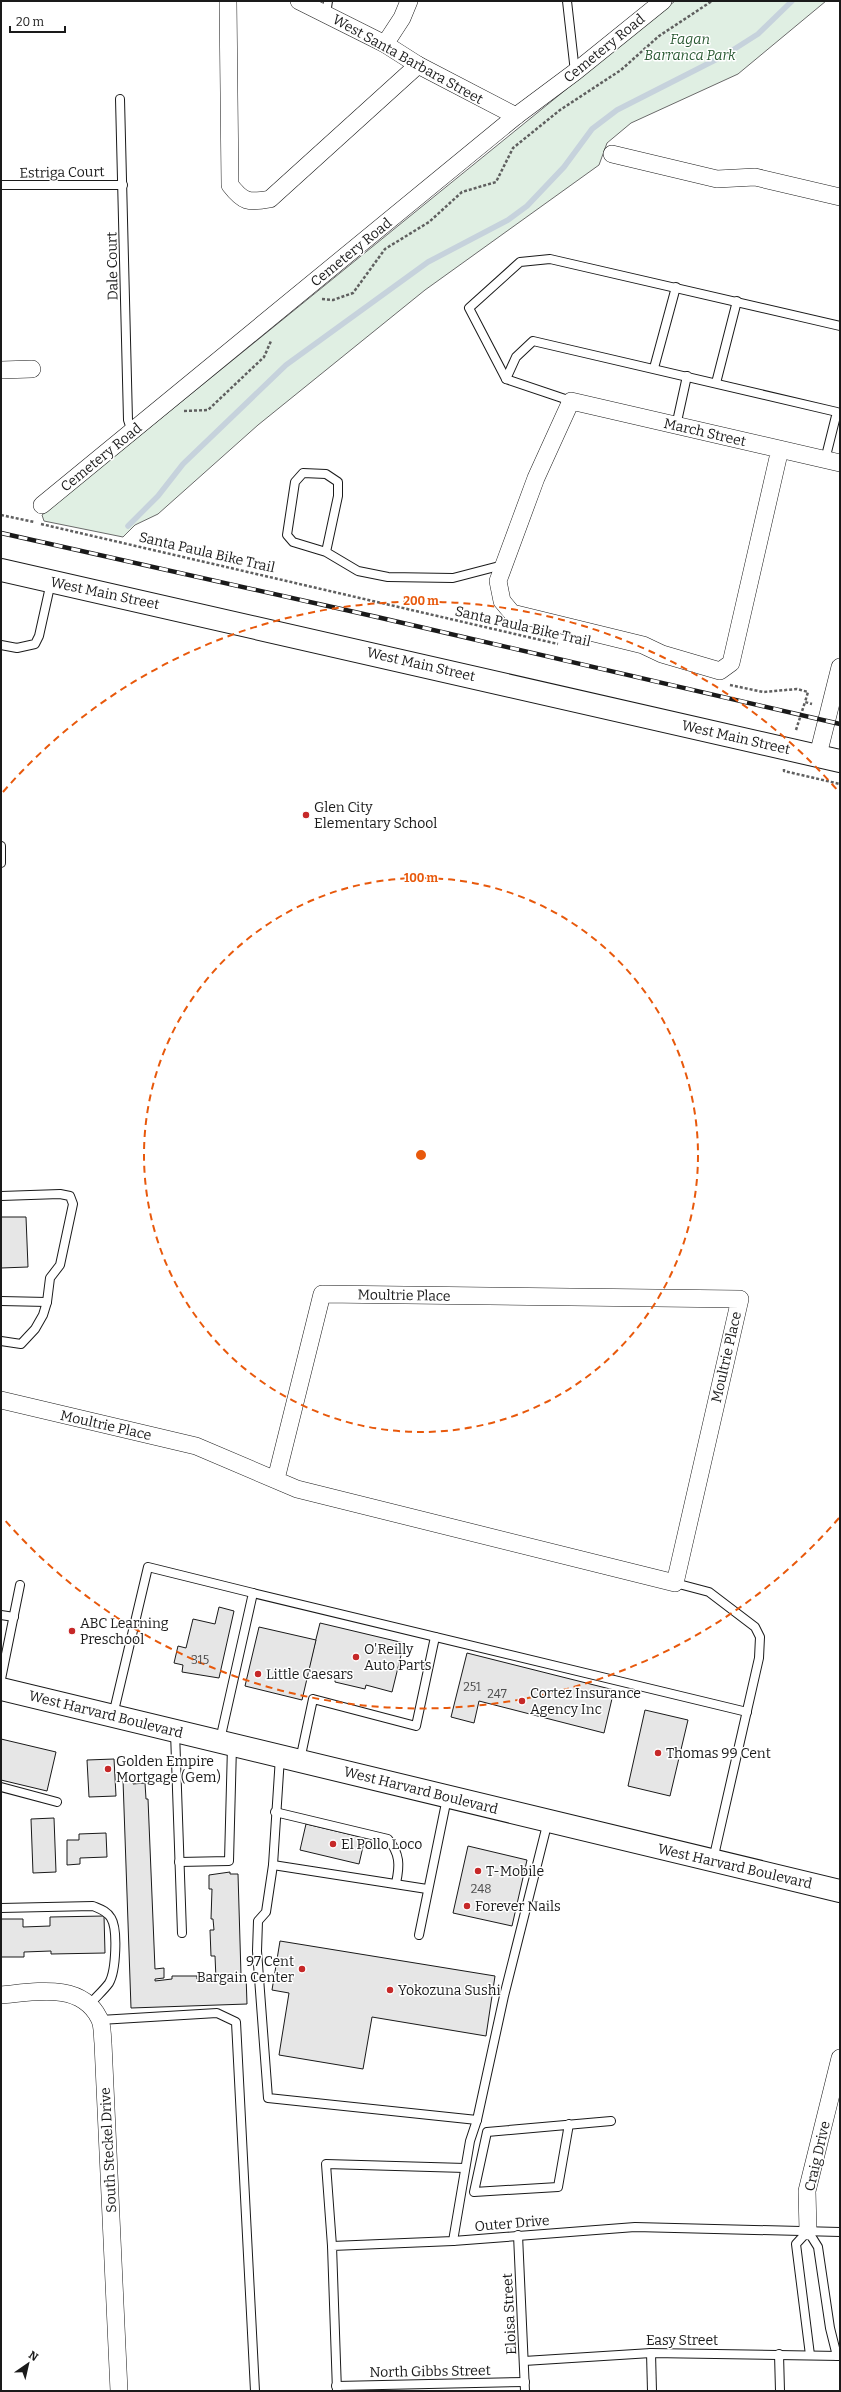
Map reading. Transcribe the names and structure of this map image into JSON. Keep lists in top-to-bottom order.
{
  "streets": {
    "street": [
      "Cemetery Road",
      "West Santa Barbara Street",
      "March Street",
      "West Main Street",
      "Moultrie Place",
      "West Harvard Boulevard",
      "South Steckel Drive",
      "Craig Drive"
    ],
    "lane": [
      "Estriga Court",
      "Dale Court",
      "Outer Drive",
      "Eloisa Street",
      "Easy Street",
      "North Gibbs Street"
    ],
    "path": ["Santa Paula Bike Trail"]
  },
  "crossings": [
    ["Cemetery Road", "West Santa Barbara Street"],
    ["Cemetery Road", "Dale Court"],
    ["Estriga Court", "Dale Court"],
    ["Craig Drive", "Outer Drive"],
    ["Craig Drive", "Easy Street"],
    ["Outer Drive", "Eloisa Street"],
    ["Eloisa Street", "Easy Street"],
    ["Eloisa Street", "North Gibbs Street"]
  ],
  "parks": ["Fagan Barranca Park"],
  "places": [
    "Glen City Elementary School",
    "ABC Learning Preschool",
    "O'Reilly Auto Parts",
    "Little Caesars",
    "Cortez Insurance Agency Inc",
    "Thomas 99 Cent",
    "Golden Empire Mortgage (Gem)",
    "El Pollo Loco",
    "T-Mobile",
    "Forever Nails",
    "97 Cent Bargain Center",
    "Yokozuna Sushi"
  ],
  "house_numbers": [
    "315",
    "251",
    "247",
    "248"
  ],
  "scale_bar": "20 m",
  "north": "top right",
  "rings": ["200 m", "100 m"]
}
